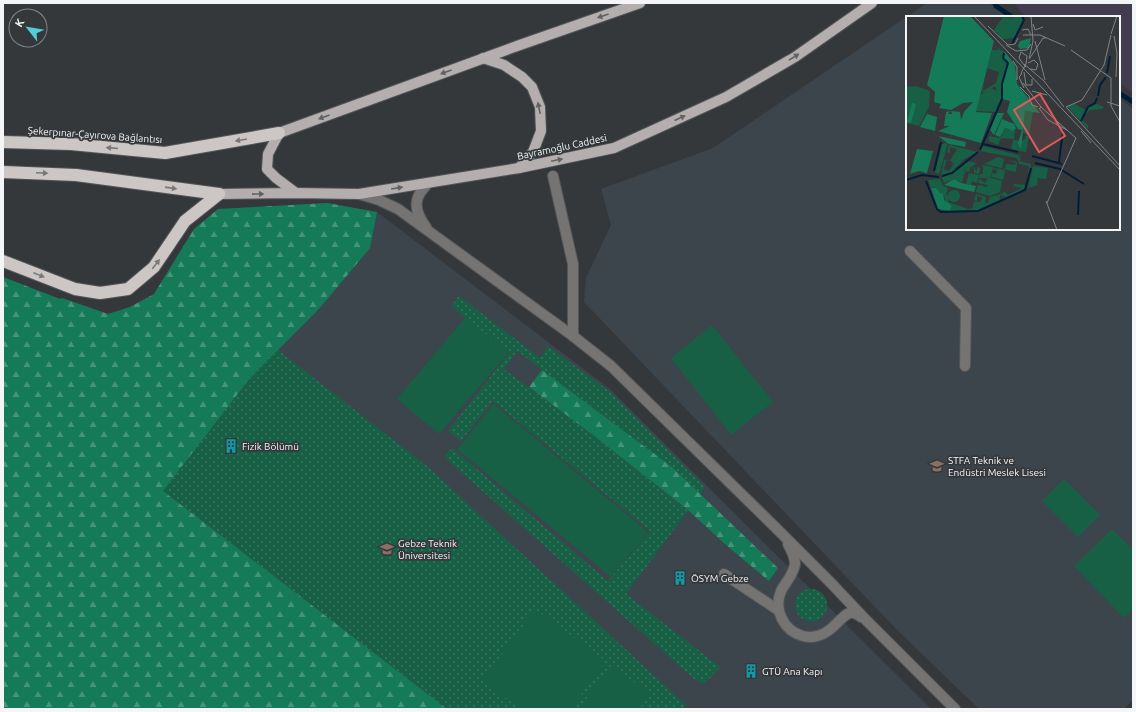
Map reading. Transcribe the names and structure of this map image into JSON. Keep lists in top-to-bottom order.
{
  "streets": {
    "highway": ["Şekerpınar-Çayırova Bağlantısı"],
    "main road": ["Bayramoğlu Caddesi"]
  },
  "one_way": ["Bayramoğlu Caddesi"],
  "places": {
    "building": ["Fizik Bölümü", "ÖSYM Gebze", "GTÜ Ana Kapı"],
    "school or university": ["STFA Teknik ve Endüstri Meslek Lisesi", "Gebze Teknik Üniversitesi"]
  },
  "north": "top left"
}
